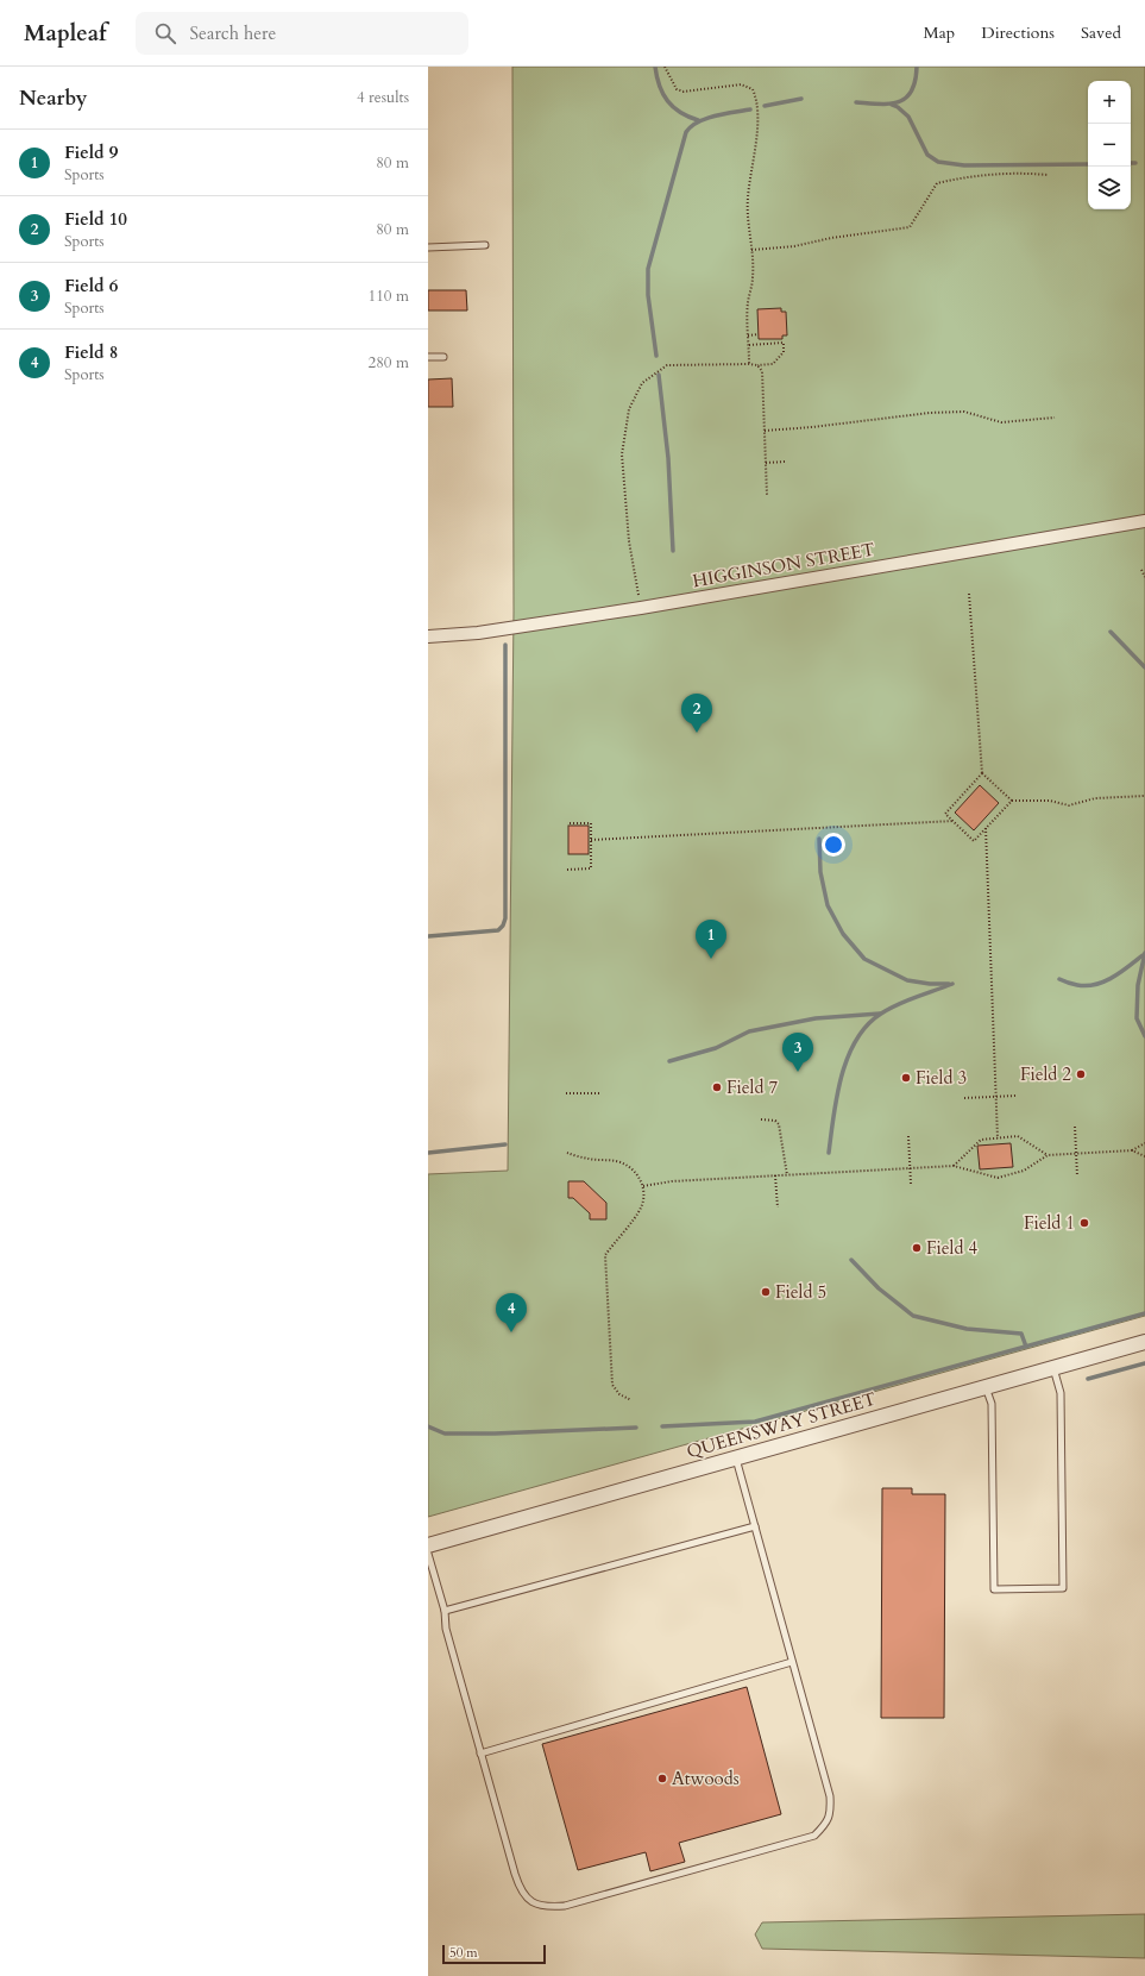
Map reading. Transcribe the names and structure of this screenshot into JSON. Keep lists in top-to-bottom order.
{
  "streets": {
    "street": ["HIGGINSON STREET", "QUEENSWAY STREET"]
  },
  "places": [
    "Field 2",
    "Field 3",
    "Field 7",
    "Field 1",
    "Field 4",
    "Field 5",
    "Atwoods"
  ],
  "scale_bar": "50 m",
  "page": {
    "header": "Mapleaf",
    "search": "Search here",
    "nav": ["Map", "Directions", "Saved"],
    "heading": ["Nearby", "4 results"],
    "map_buttons": ["+", "−"],
    "list": [
      {
        "mark": "1",
        "name": "Field 9",
        "note": "Sports",
        "value": "80 m"
      },
      {
        "mark": "2",
        "name": "Field 10",
        "note": "Sports",
        "value": "80 m"
      },
      {
        "mark": "3",
        "name": "Field 6",
        "note": "Sports",
        "value": "110 m"
      },
      {
        "mark": "4",
        "name": "Field 8",
        "note": "Sports",
        "value": "280 m"
      }
    ],
    "pins": [
      "2",
      "1",
      "3",
      "4"
    ],
    "scale": "50 m"
  }
}
